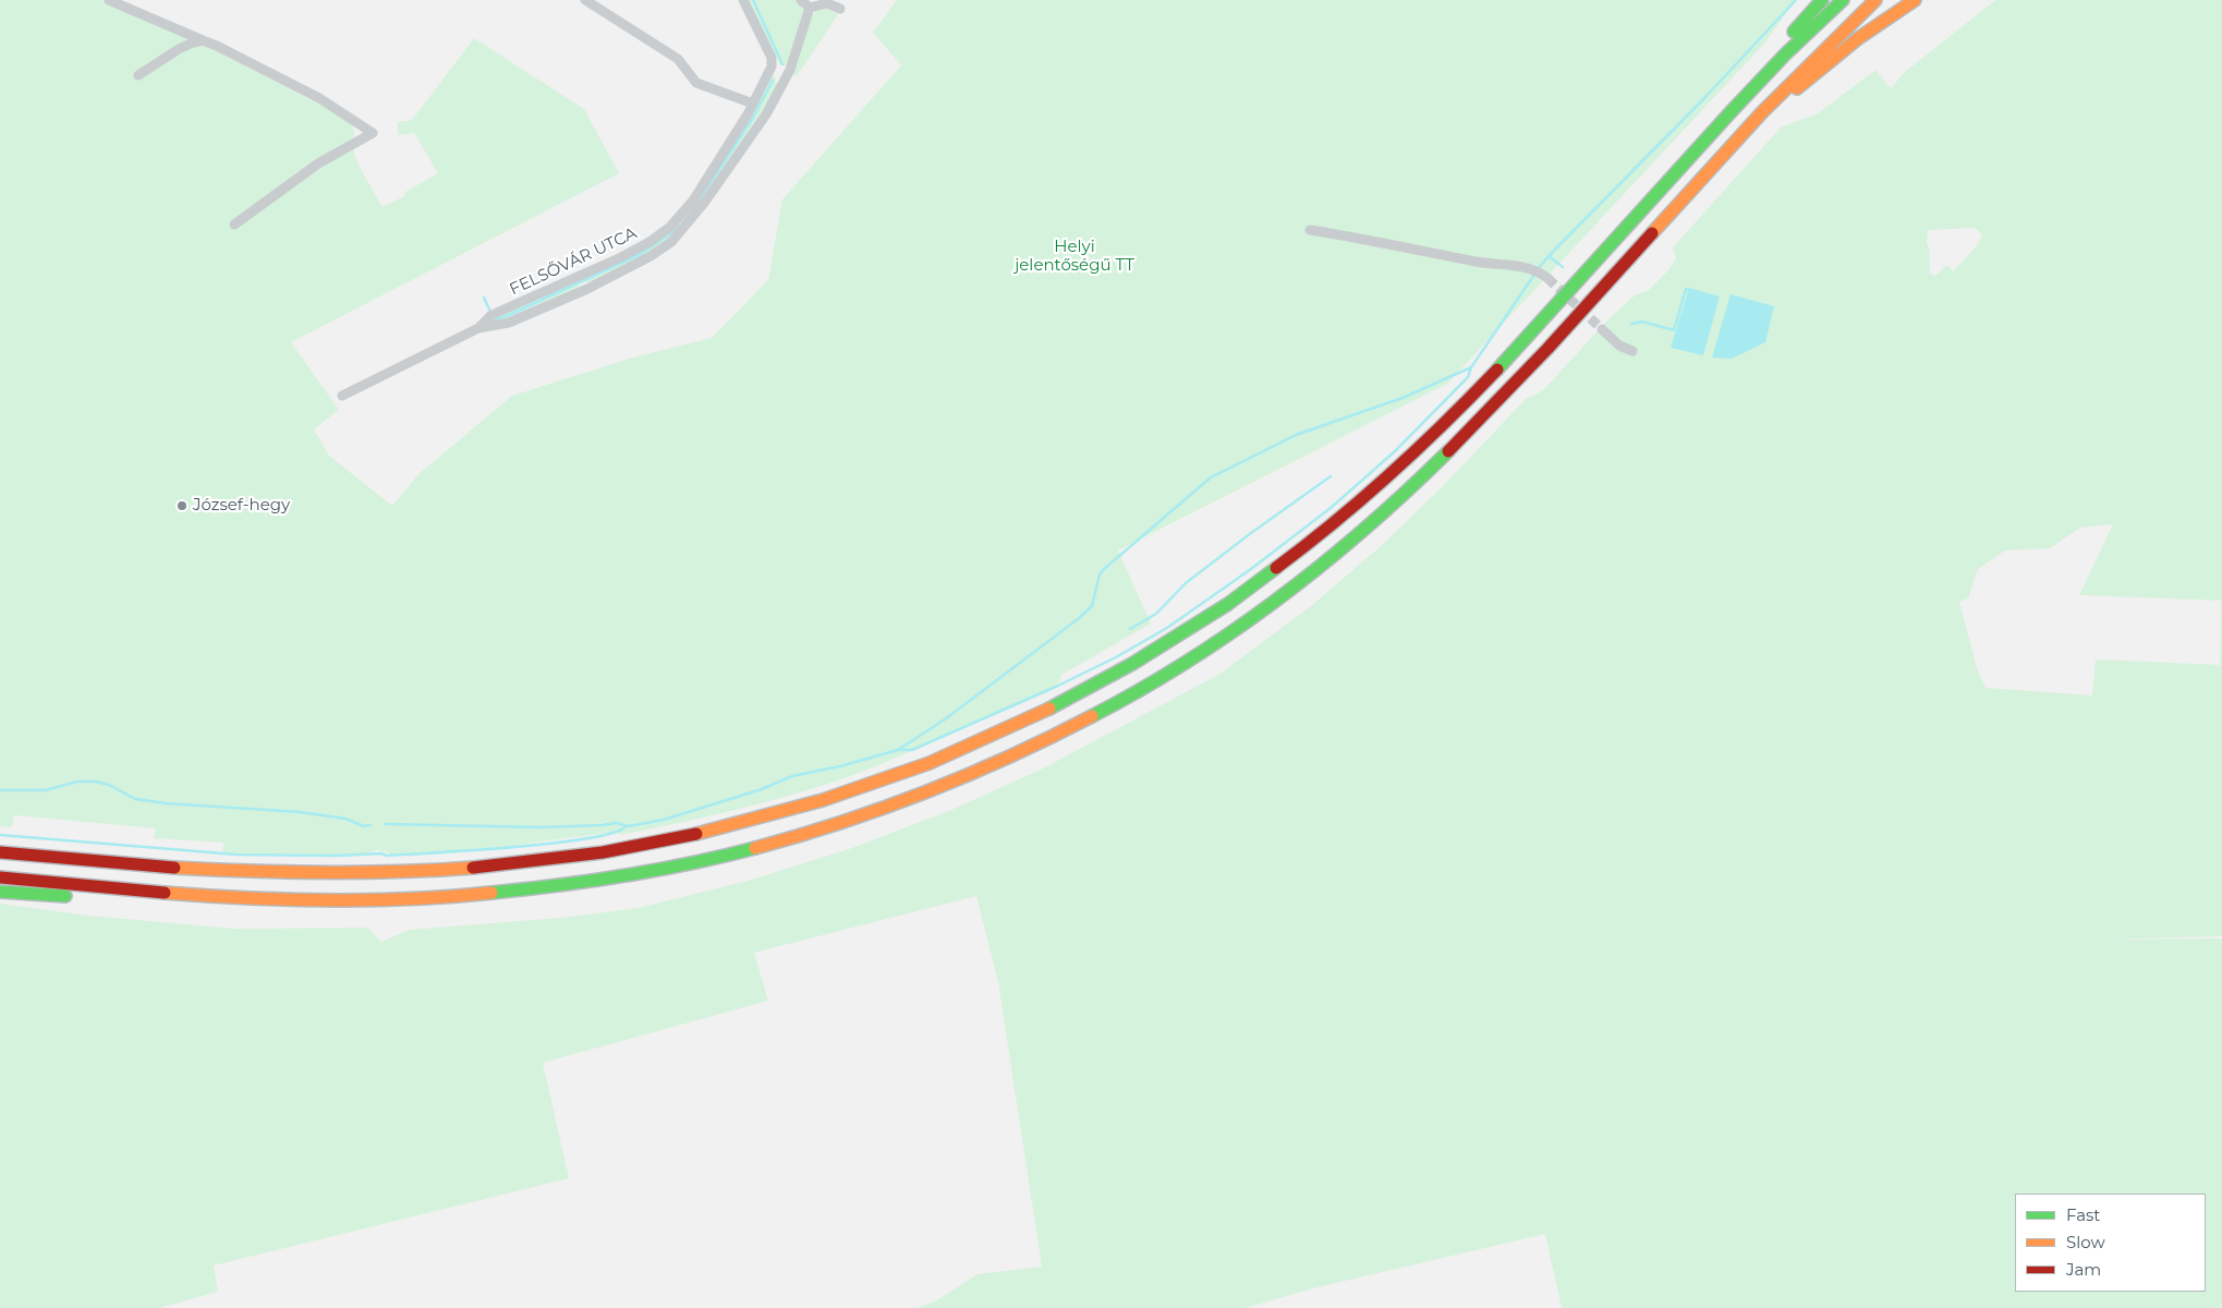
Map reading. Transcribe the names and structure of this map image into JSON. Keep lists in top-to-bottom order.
{
  "streets": {
    "street": ["FELSŐVÁR UTCA"]
  },
  "parks": ["Helyi jelentőségű TT"],
  "places": ["József-hegy"],
  "legend": ["Fast", "Slow", "Jam"]
}
